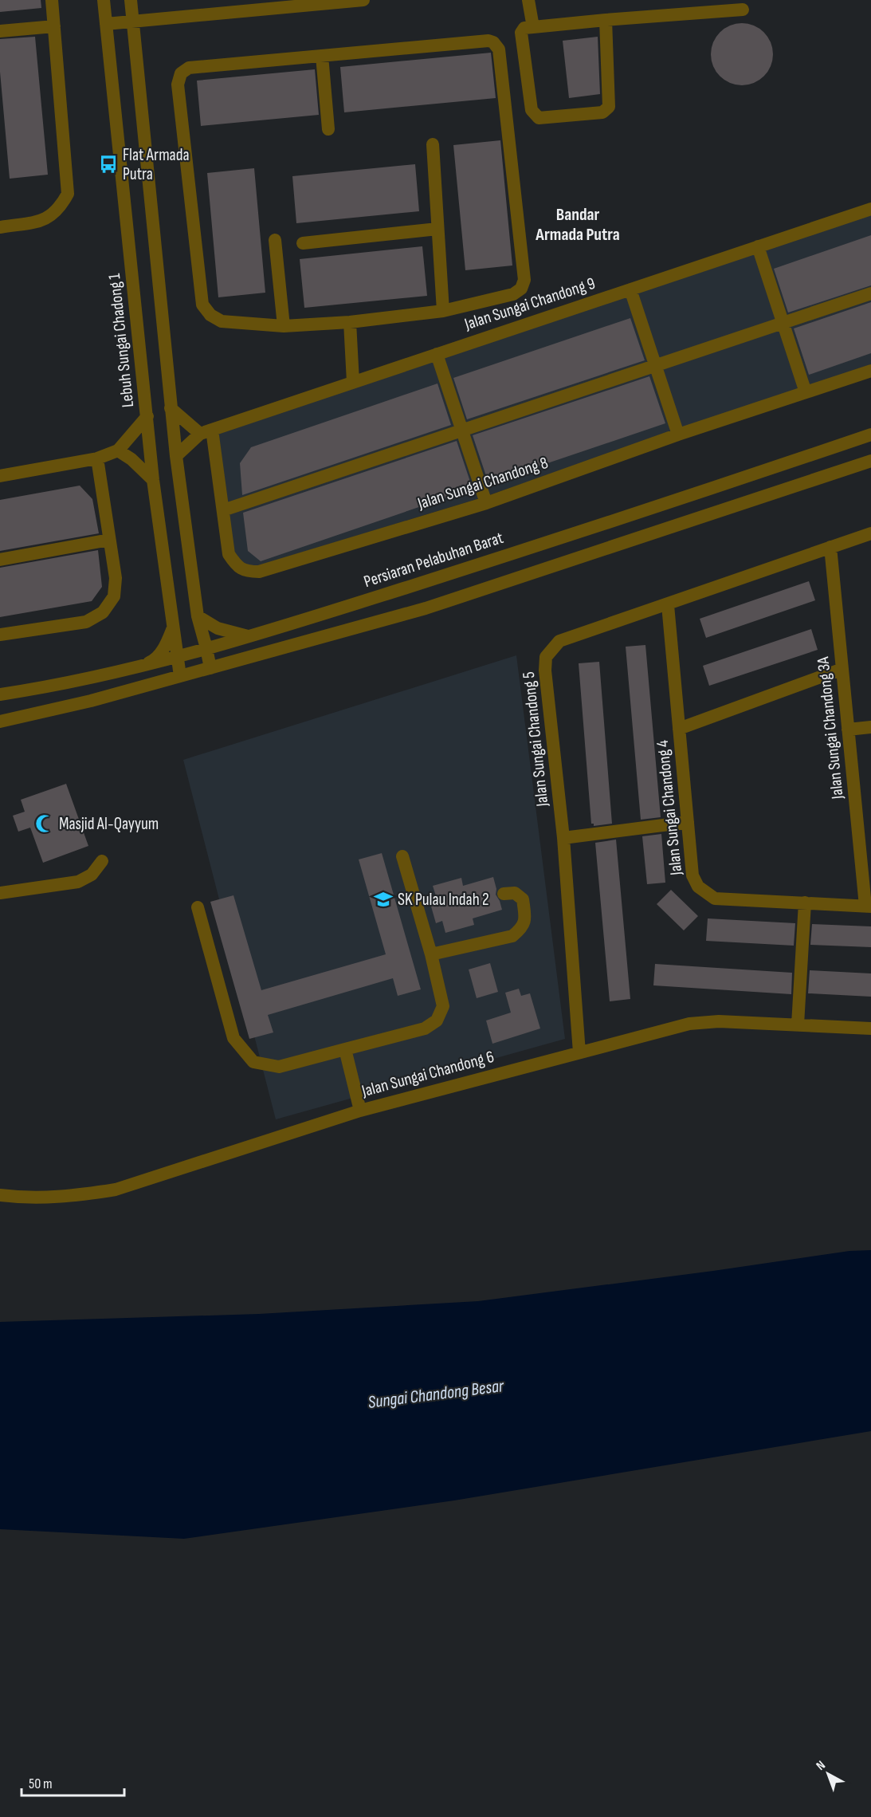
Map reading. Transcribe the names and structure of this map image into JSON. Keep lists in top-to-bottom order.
{
  "streets": {
    "street": [
      "Jalan Sungai Chandong 9",
      "Lebuh Sungai Chadong 1",
      "Jalan Sungai Chandong 8",
      "Persiaran Pelabuhan Barat",
      "Jalan Sungai Chandong 3A",
      "Jalan Sungai Chandong 5",
      "Jalan Sungai Chandong 4",
      "Jalan Sungai Chandong 6"
    ]
  },
  "crossings": [
    ["Jalan Sungai Chandong 9", "Jalan Sungai Chandong 8"],
    ["Lebuh Sungai Chadong 1", "Persiaran Pelabuhan Barat"],
    ["Jalan Sungai Chandong 3A", "Jalan Sungai Chandong 5"],
    ["Jalan Sungai Chandong 3A", "Jalan Sungai Chandong 4"],
    ["Jalan Sungai Chandong 5", "Jalan Sungai Chandong 4"],
    ["Jalan Sungai Chandong 5", "Jalan Sungai Chandong 6"]
  ],
  "districts": ["Bandar Armada Putra"],
  "water": ["Sungai Chandong Besar"],
  "places": {
    "bus stop": ["Flat Armada Putra"],
    "mosque": ["Masjid Al-Qayyum"],
    "school or university": ["SK Pulau Indah 2"]
  },
  "scale_bar": "50 m",
  "north": "top left"
}
